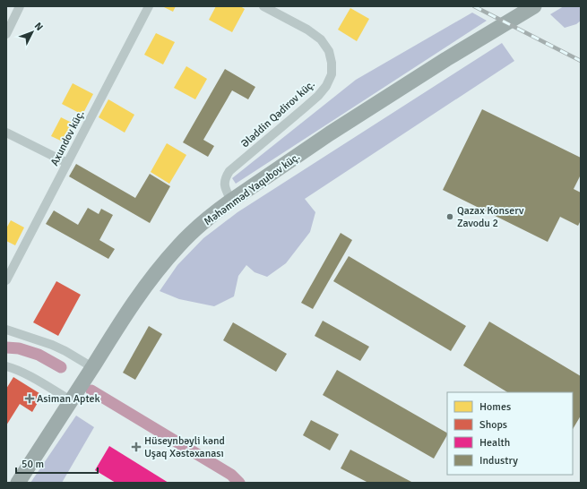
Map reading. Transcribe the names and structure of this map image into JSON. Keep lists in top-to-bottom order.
{
  "streets": {
    "main road": ["Məhəmməd Yaqubov küç."],
    "street": ["Ələddin Qədirov küç.", "Axundov küç."]
  },
  "crossings": [
    ["Ələddin Qədirov küç.", "Məhəmməd Yaqubov küç."]
  ],
  "places": {
    "other": ["Qazax Konserv Zavodu 2"],
    "health": ["Asiman Aptek", "Hüseynbəyli kənd Uşaq Xəstəxanası"]
  },
  "legend": [
    "Homes",
    "Shops",
    "Health",
    "Industry"
  ],
  "scale_bar": "50 m",
  "north": "top right"
}
